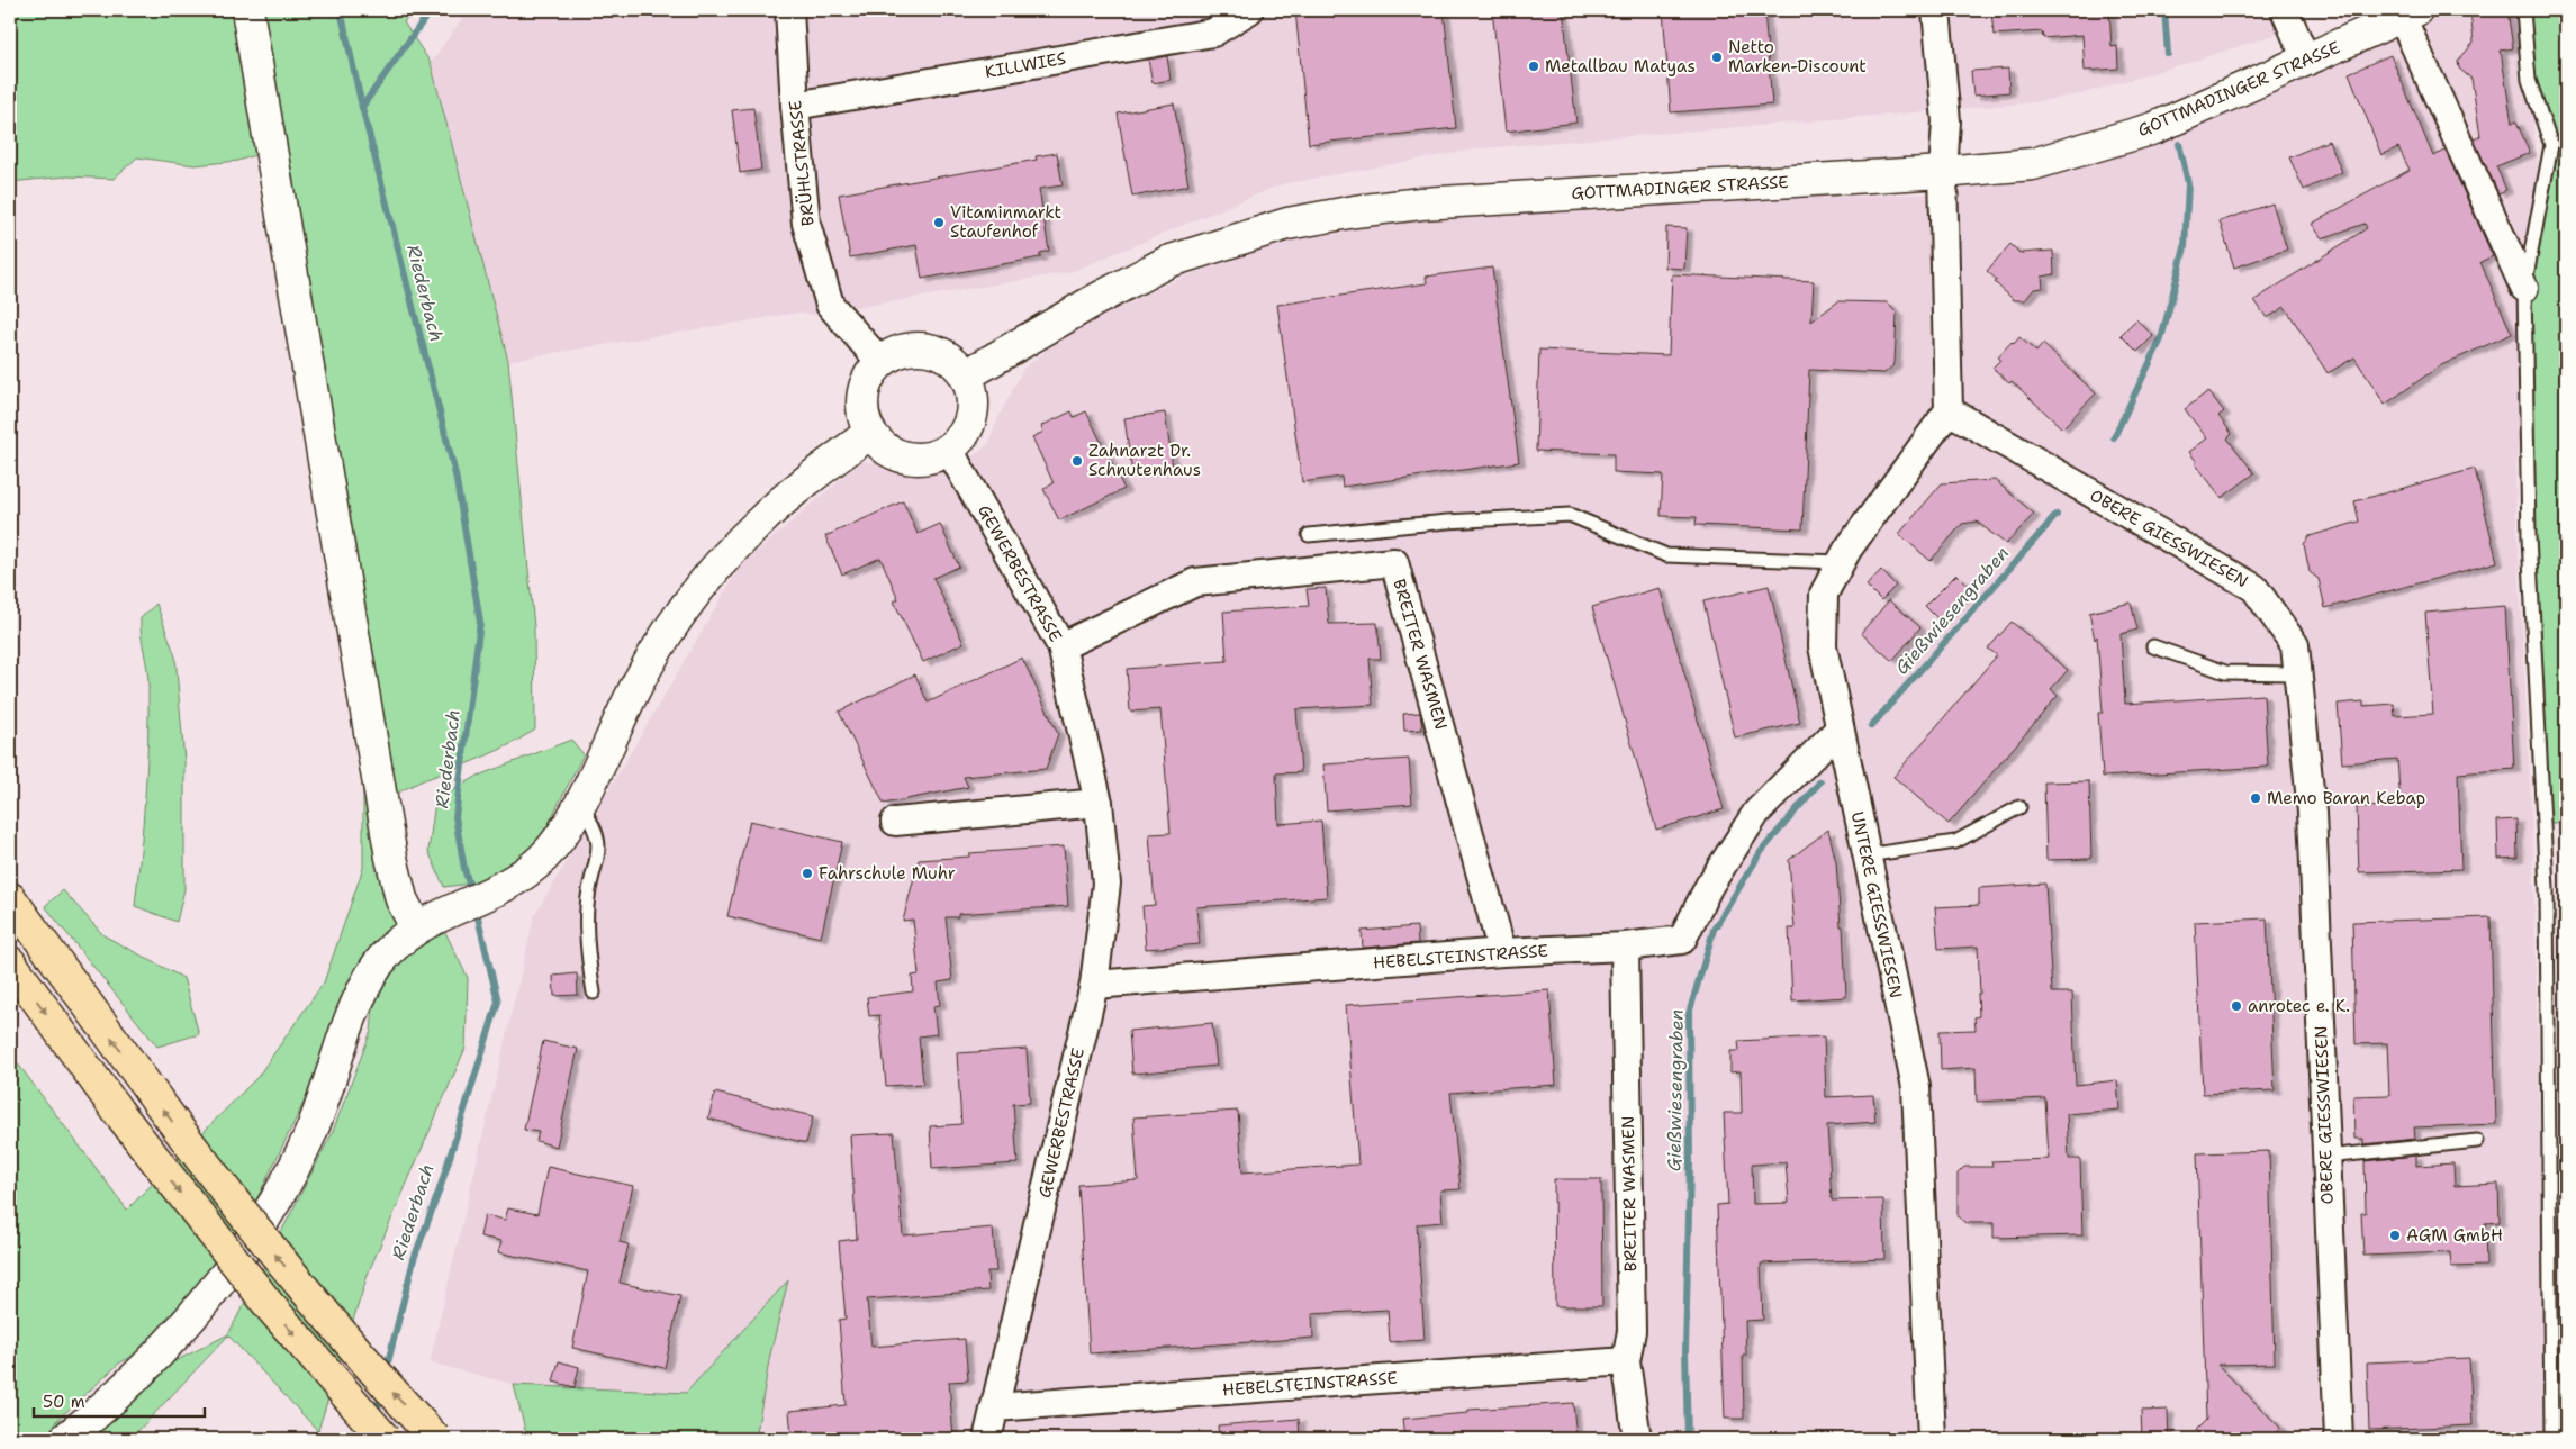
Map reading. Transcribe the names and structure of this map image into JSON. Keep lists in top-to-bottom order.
{
  "streets": {
    "main road": ["GOTTMADINGER STRASSE"],
    "street": [
      "KILLWIES",
      "BRÜHLSTRASSE",
      "OBERE GIESSWIESEN",
      "GEWERBESTRASSE",
      "BREITER WASMEN",
      "UNTERE GIESSWIESEN",
      "HEBELSTEINSTRASSE"
    ]
  },
  "crossings": [
    ["KILLWIES", "BRÜHLSTRASSE"],
    ["GOTTMADINGER STRASSE", "BRÜHLSTRASSE"],
    ["GOTTMADINGER STRASSE", "GEWERBESTRASSE"],
    ["BRÜHLSTRASSE", "GEWERBESTRASSE"],
    ["OBERE GIESSWIESEN", "UNTERE GIESSWIESEN"],
    ["GEWERBESTRASSE", "BREITER WASMEN"],
    ["GEWERBESTRASSE", "HEBELSTEINSTRASSE"],
    ["BREITER WASMEN", "HEBELSTEINSTRASSE"],
    ["UNTERE GIESSWIESEN", "HEBELSTEINSTRASSE"]
  ],
  "water": ["Riederbach", "Gießwiesengraben"],
  "places": [
    "Netto Marken-Discount",
    "Metallbau Matyas",
    "Vitaminmarkt Staufenhof",
    "Zahnarzt Dr. Schnutenhaus",
    "Memo Baran Kebap",
    "Fahrschule Muhr",
    "anrotec e. K.",
    "AGM GmbH"
  ],
  "scale_bar": "50 m"
}
